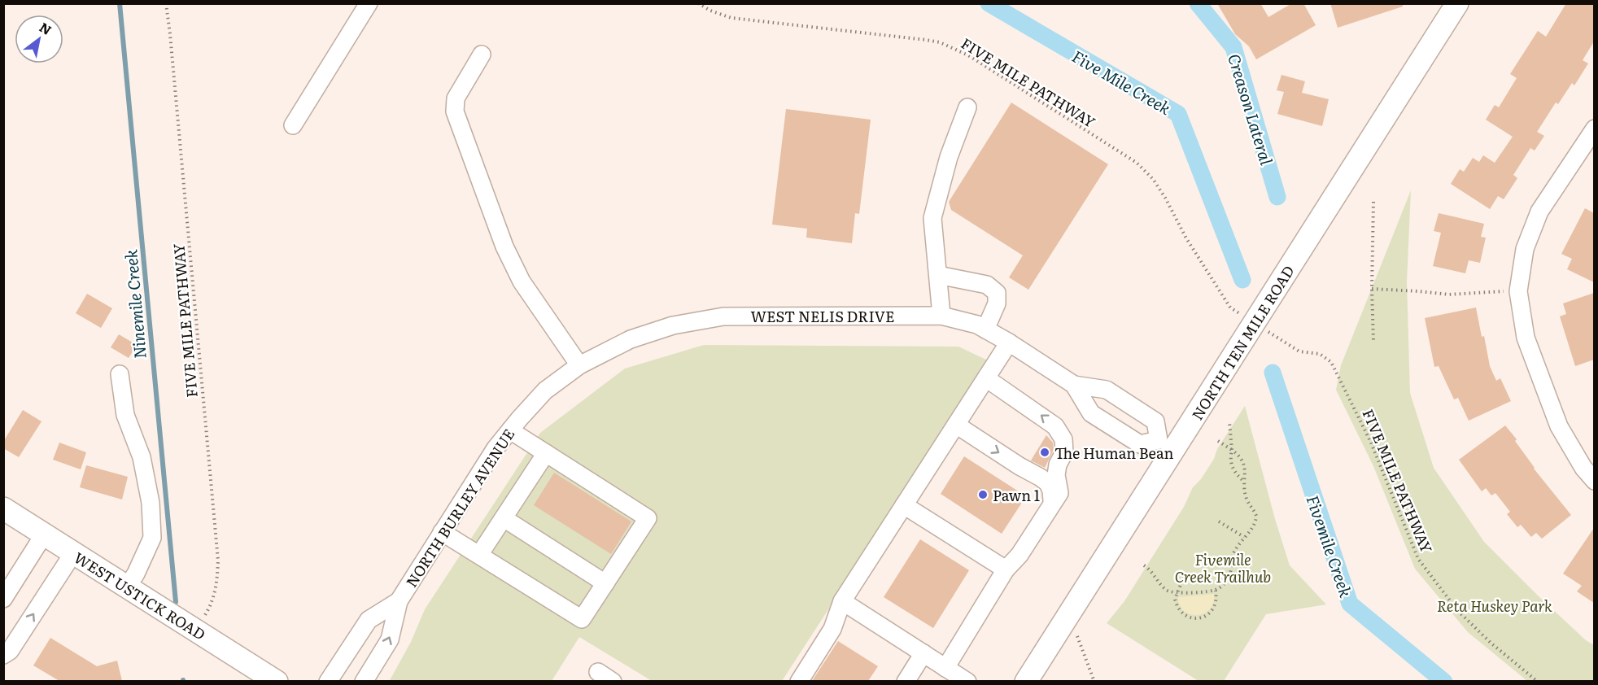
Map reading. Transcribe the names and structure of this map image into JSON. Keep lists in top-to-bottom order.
{
  "streets": {
    "main road": ["NORTH TEN MILE ROAD", "WEST USTICK ROAD"],
    "street": ["WEST NELIS DRIVE", "NORTH BURLEY AVENUE"],
    "path": ["FIVE MILE PATHWAY"]
  },
  "crossings": [
    ["FIVE MILE PATHWAY", "WEST USTICK ROAD"],
    ["WEST NELIS DRIVE", "NORTH TEN MILE ROAD"],
    ["WEST NELIS DRIVE", "NORTH BURLEY AVENUE"]
  ],
  "water": [
    "Five Mile Creek",
    "Creason Lateral",
    "Ninemile Creek",
    "Fivemile Creek"
  ],
  "parks": ["Fivemile Creek Trailhub", "Reta Huskey Park"],
  "places": ["The Human Bean", "Pawn 1"],
  "north": "top right"
}
